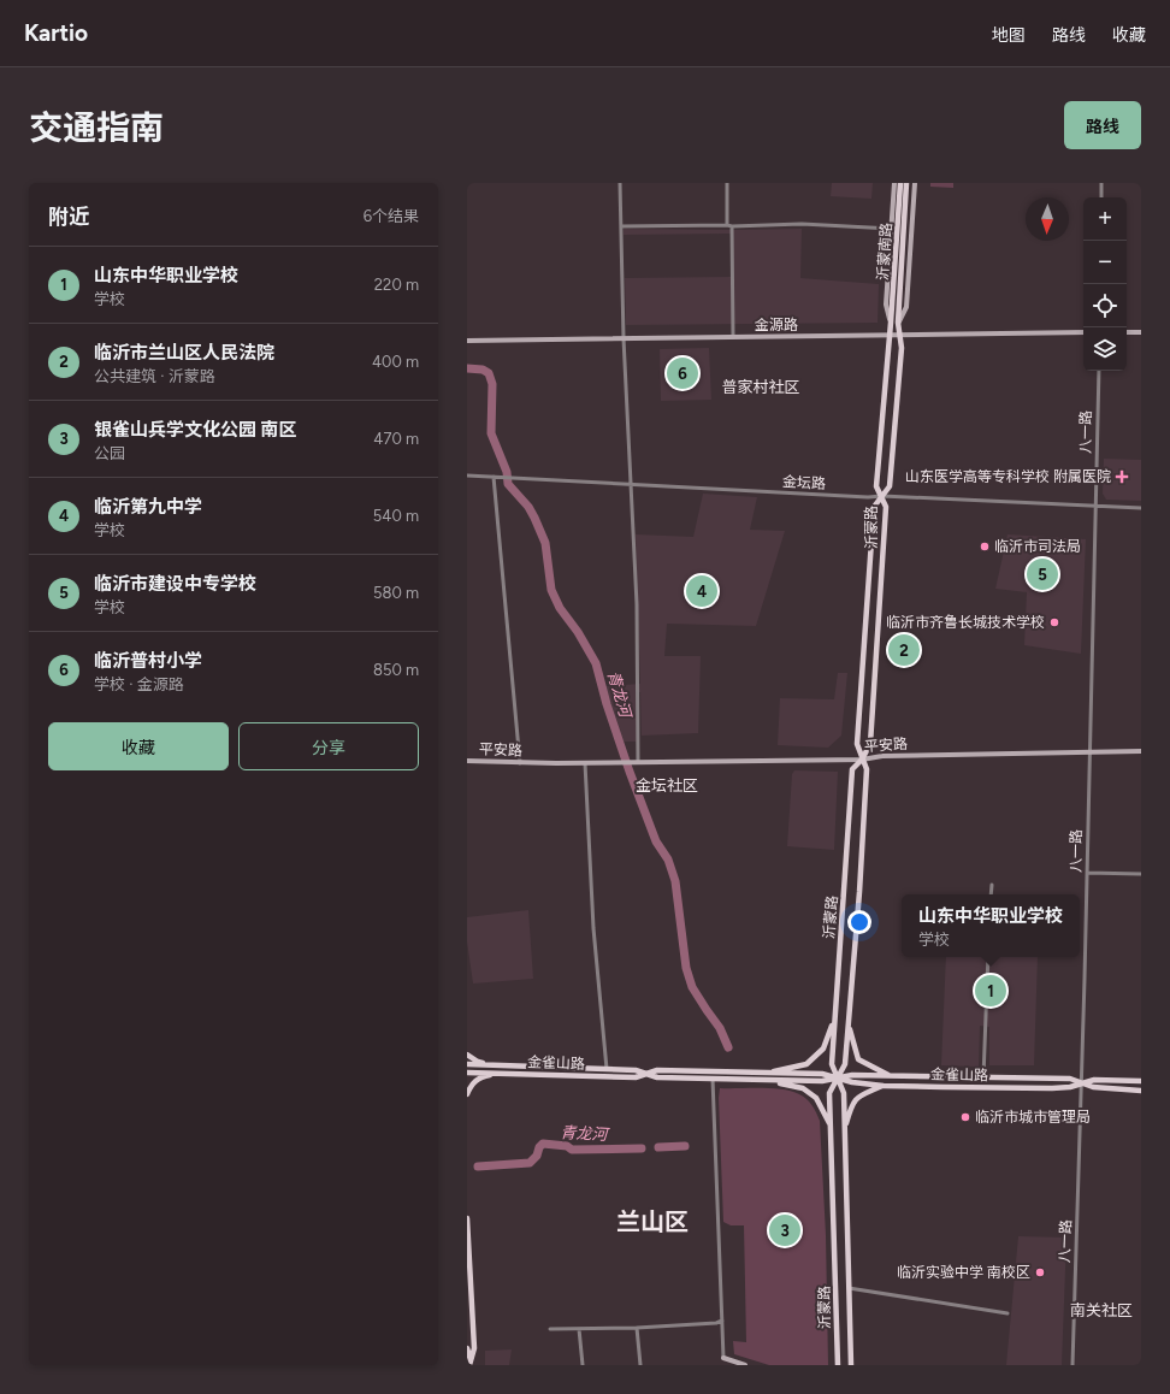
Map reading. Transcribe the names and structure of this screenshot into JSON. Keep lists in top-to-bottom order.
{
  "streets": {
    "main road": ["沂蒙南路", "沂蒙路", "金雀山路"],
    "street": [
      "金源路",
      "八一路",
      "金坛路",
      "平安路"
    ]
  },
  "crossings": [
    ["沂蒙南路", "沂蒙路"],
    ["金源路", "沂蒙路"],
    ["八一路", "金坛路"],
    ["八一路", "平安路"],
    ["八一路", "金雀山路"],
    ["金坛路", "沂蒙路"],
    ["沂蒙路", "平安路"],
    ["沂蒙路", "金雀山路"]
  ],
  "districts": [
    "普家村社区",
    "金坛社区",
    "兰山区",
    "南关社区"
  ],
  "water": ["青龙河"],
  "places": {
    "health": ["山东医学高等专科学校 附属医院"],
    "other": [
      "临沂市司法局",
      "临沂市齐鲁长城技术学校",
      "临沂市城市管理局",
      "临沂实验中学 南校区"
    ]
  },
  "north": "bottom",
  "page": {
    "header": "Kartio",
    "nav": ["地图", "路线", "收藏"],
    "title": "交通指南",
    "buttons": [
      "路线",
      ["收藏", "分享"]
    ],
    "heading": ["附近", "6个结果"],
    "map_buttons": ["+", "−"],
    "list": [
      {
        "mark": "1",
        "name": "山东中华职业学校",
        "note": "学校",
        "value": "220 m"
      },
      {
        "mark": "2",
        "name": "临沂市兰山区人民法院",
        "note": "公共建筑 · 沂蒙路",
        "value": "400 m"
      },
      {
        "mark": "3",
        "name": "银雀山兵学文化公园 南区",
        "note": "公园",
        "value": "470 m"
      },
      {
        "mark": "4",
        "name": "临沂第九中学",
        "note": "学校",
        "value": "540 m"
      },
      {
        "mark": "5",
        "name": "临沂市建设中专学校",
        "note": "学校",
        "value": "580 m"
      },
      {
        "mark": "6",
        "name": "临沂普村小学",
        "note": "学校 · 金源路",
        "value": "850 m"
      }
    ],
    "pins": [
      "6",
      "5",
      "4",
      "2",
      "1",
      "3"
    ],
    "popup": ["山东中华职业学校", "学校"]
  }
}
